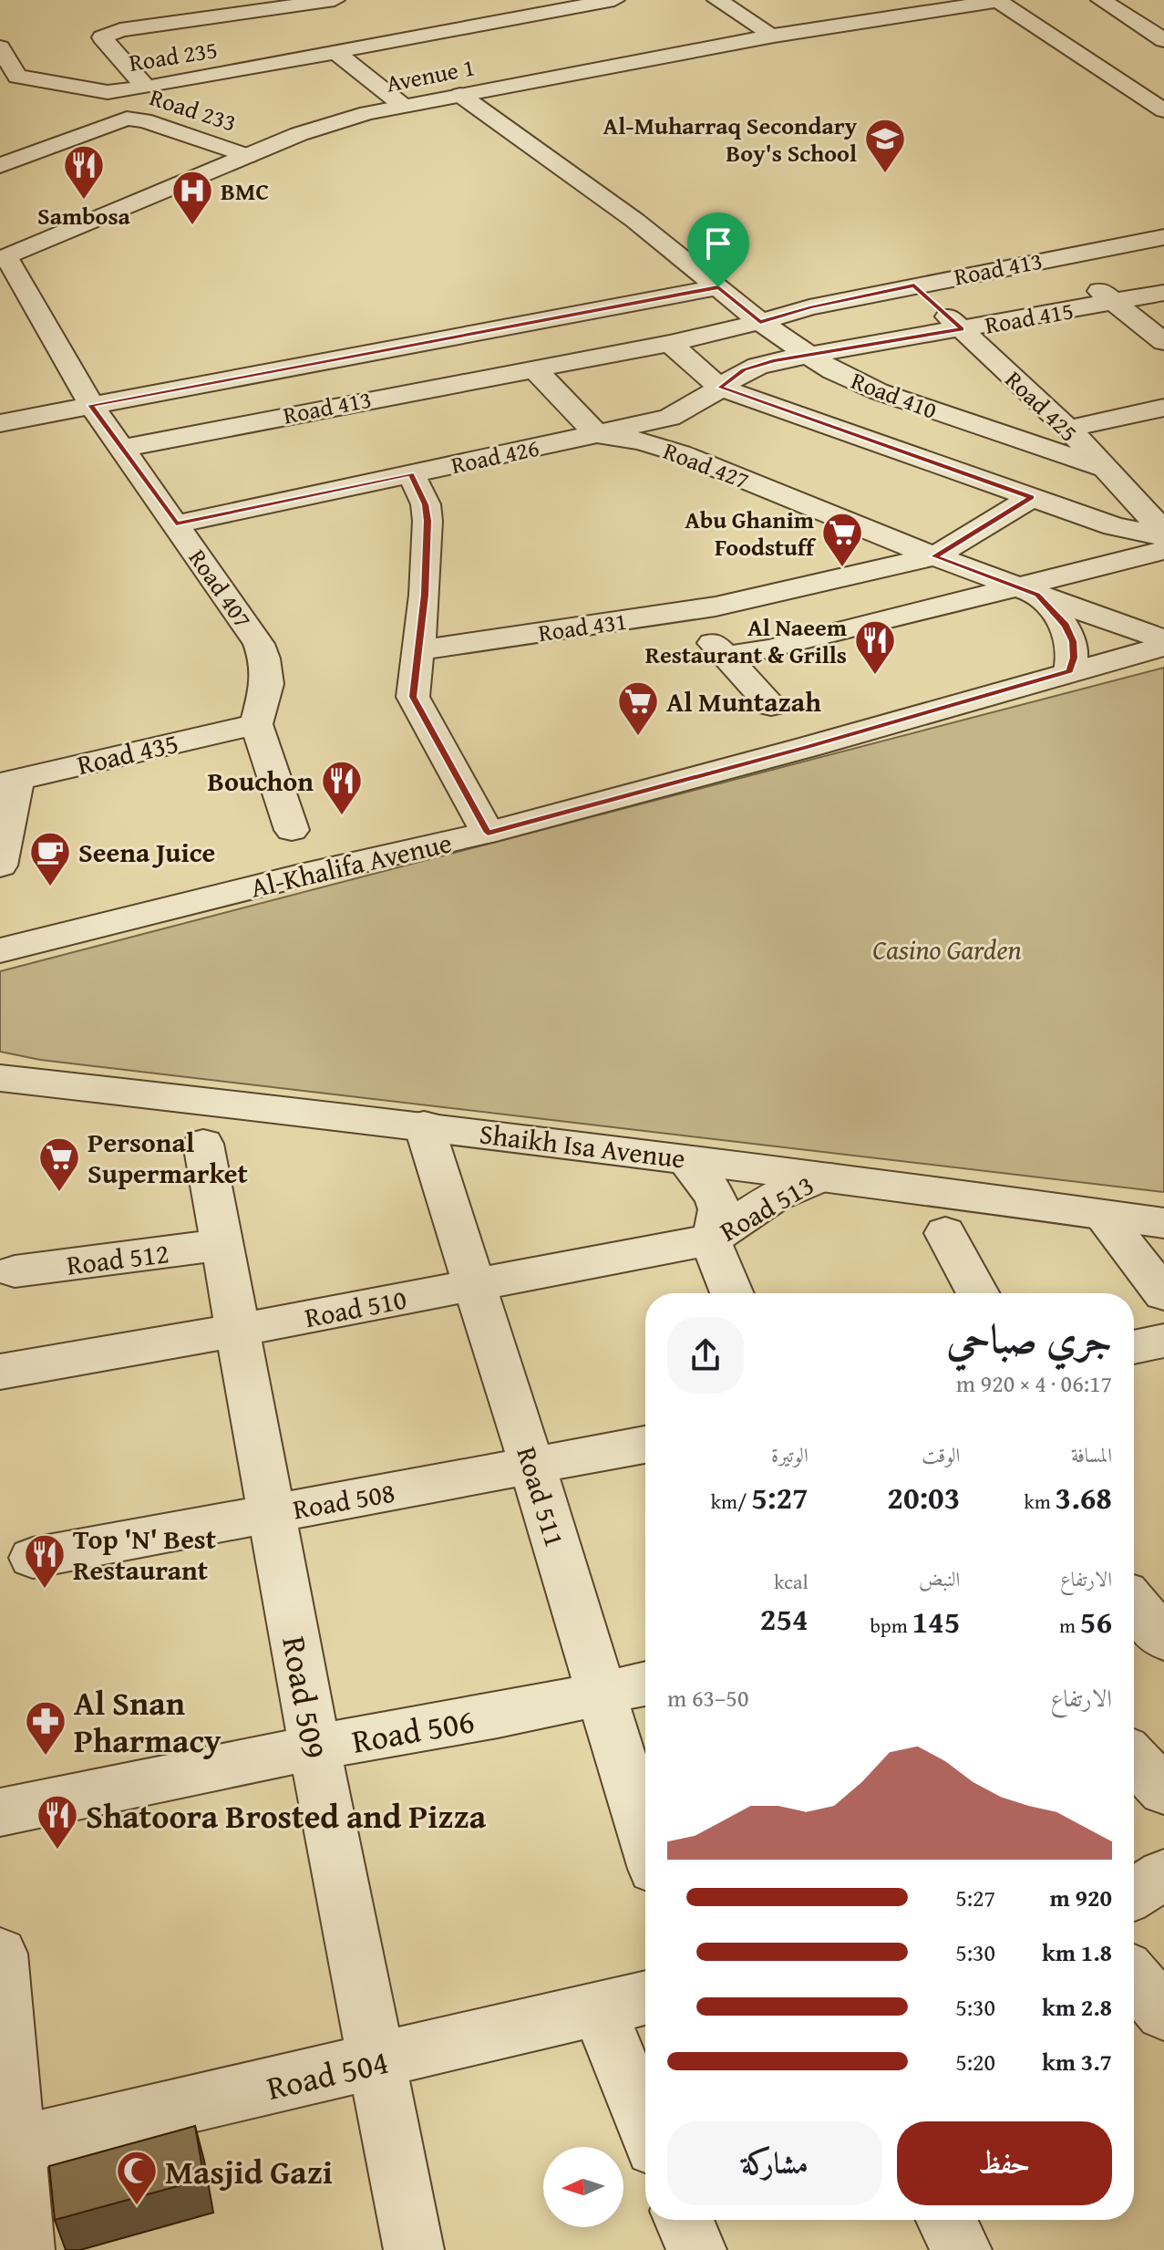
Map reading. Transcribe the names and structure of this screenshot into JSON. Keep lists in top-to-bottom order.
{
  "streets": {
    "street": [
      "Road 235",
      "Avenue 1",
      "Road 233",
      "Road 413",
      "Road 415",
      "Road 410",
      "Road 425",
      "Road 426",
      "Road 427",
      "Road 407",
      "Road 431",
      "Road 435",
      "Al-Khalifa Avenue",
      "Shaikh Isa Avenue",
      "Road 513",
      "Road 512",
      "Road 510",
      "Road 511",
      "Road 508",
      "Road 509",
      "Road 506",
      "Road 504"
    ]
  },
  "crossings": [
    ["Avenue 1", "Road 233"],
    ["Avenue 1", "Road 410"],
    ["Avenue 1", "Road 407"],
    ["Road 413", "Road 410"],
    ["Road 413", "Road 425"],
    ["Road 413", "Road 407"],
    ["Road 415", "Road 410"],
    ["Road 415", "Road 425"],
    ["Road 415", "Road 426"],
    ["Road 410", "Road 425"],
    ["Road 410", "Road 426"],
    ["Road 426", "Road 427"],
    ["Road 426", "Road 407"],
    ["Road 427", "Al-Khalifa Avenue"],
    ["Road 407", "Road 435"],
    ["Shaikh Isa Avenue", "Road 513"],
    ["Shaikh Isa Avenue", "Road 511"],
    ["Road 513", "Road 510"],
    ["Road 512", "Road 509"],
    ["Road 510", "Road 511"],
    ["Road 510", "Road 509"],
    ["Road 511", "Road 508"],
    ["Road 511", "Road 506"],
    ["Road 508", "Road 509"],
    ["Road 509", "Road 506"],
    ["Road 509", "Road 504"]
  ],
  "parks": ["Casino Garden"],
  "places": {
    "school or university": ["Al-Muharraq Secondary Boy's School"],
    "restaurant": [
      "Sambosa",
      "Al Naeem Restaurant & Grills",
      "Bouchon",
      "Top 'N' Best Restaurant",
      "Shatoora Brosted and Pizza"
    ],
    "hospital": ["BMC"],
    "supermarket": ["Abu Ghanim Foodstuff", "Al Muntazah", "Personal Supermarket"],
    "cafe": ["Seena Juice"],
    "pharmacy": ["Al Snan Pharmacy"],
    "mosque": ["Masjid Gazi"]
  },
  "north": "left",
  "page": {
    "heading": ["جري صباحي", "06:17 · 4 × 920 m"],
    "stats": [
      ["المسافة", "3.68 km"],
      ["الوقت", "20:03"],
      ["الوتيرة", "5:27 /km"],
      ["الارتفاع", "56 m"],
      ["النبض", "145 bpm"],
      ["kcal", "254"]
    ],
    "chart": ["الارتفاع", "50–63 m"],
    "list": [
      {
        "name": "920 m",
        "note": "5:27"
      },
      {
        "name": "1.8 km",
        "note": "5:30"
      },
      {
        "name": "2.8 km",
        "note": "5:30"
      },
      {
        "name": "3.7 km",
        "note": "5:20"
      }
    ],
    "buttons": ["حفظ", "مشاركة"]
  }
}
